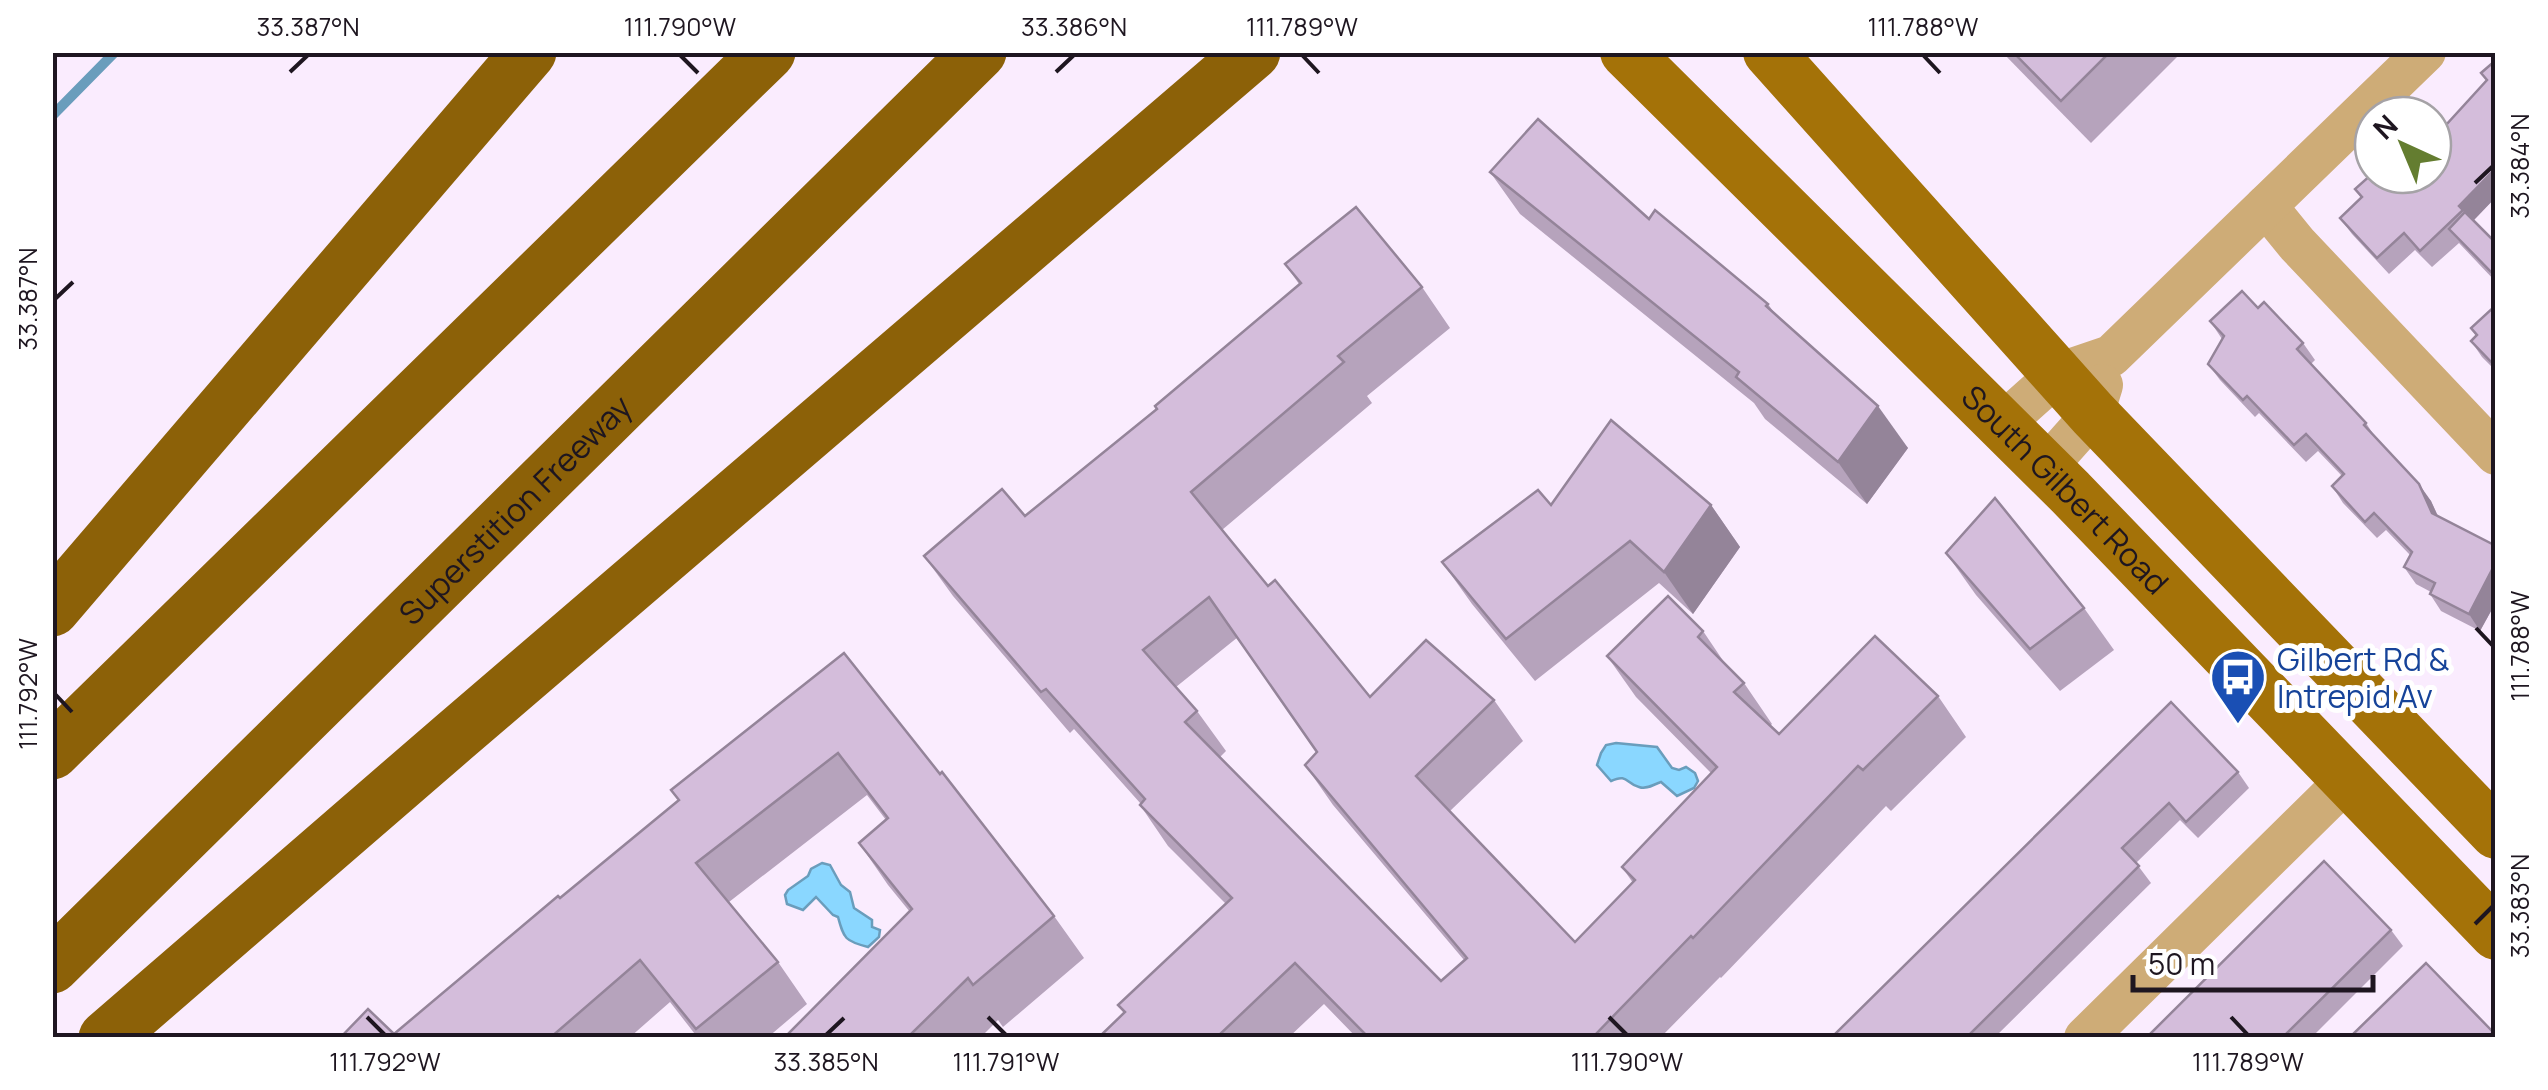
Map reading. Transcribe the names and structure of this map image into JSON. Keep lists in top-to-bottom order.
{
  "streets": {
    "highway": ["Superstition Freeway"],
    "main road": ["South Gilbert Road"]
  },
  "places": {
    "bus stop": ["Gilbert Rd & Intrepid Av"]
  },
  "scale_bar": "50 m",
  "north": "top left",
  "coordinates": [
    "33.387°N",
    "111.790°W",
    "33.386°N",
    "111.789°W",
    "111.788°W",
    "33.384°N",
    "111.792°W",
    "33.383°N",
    "33.385°N",
    "111.791°W"
  ]
}
